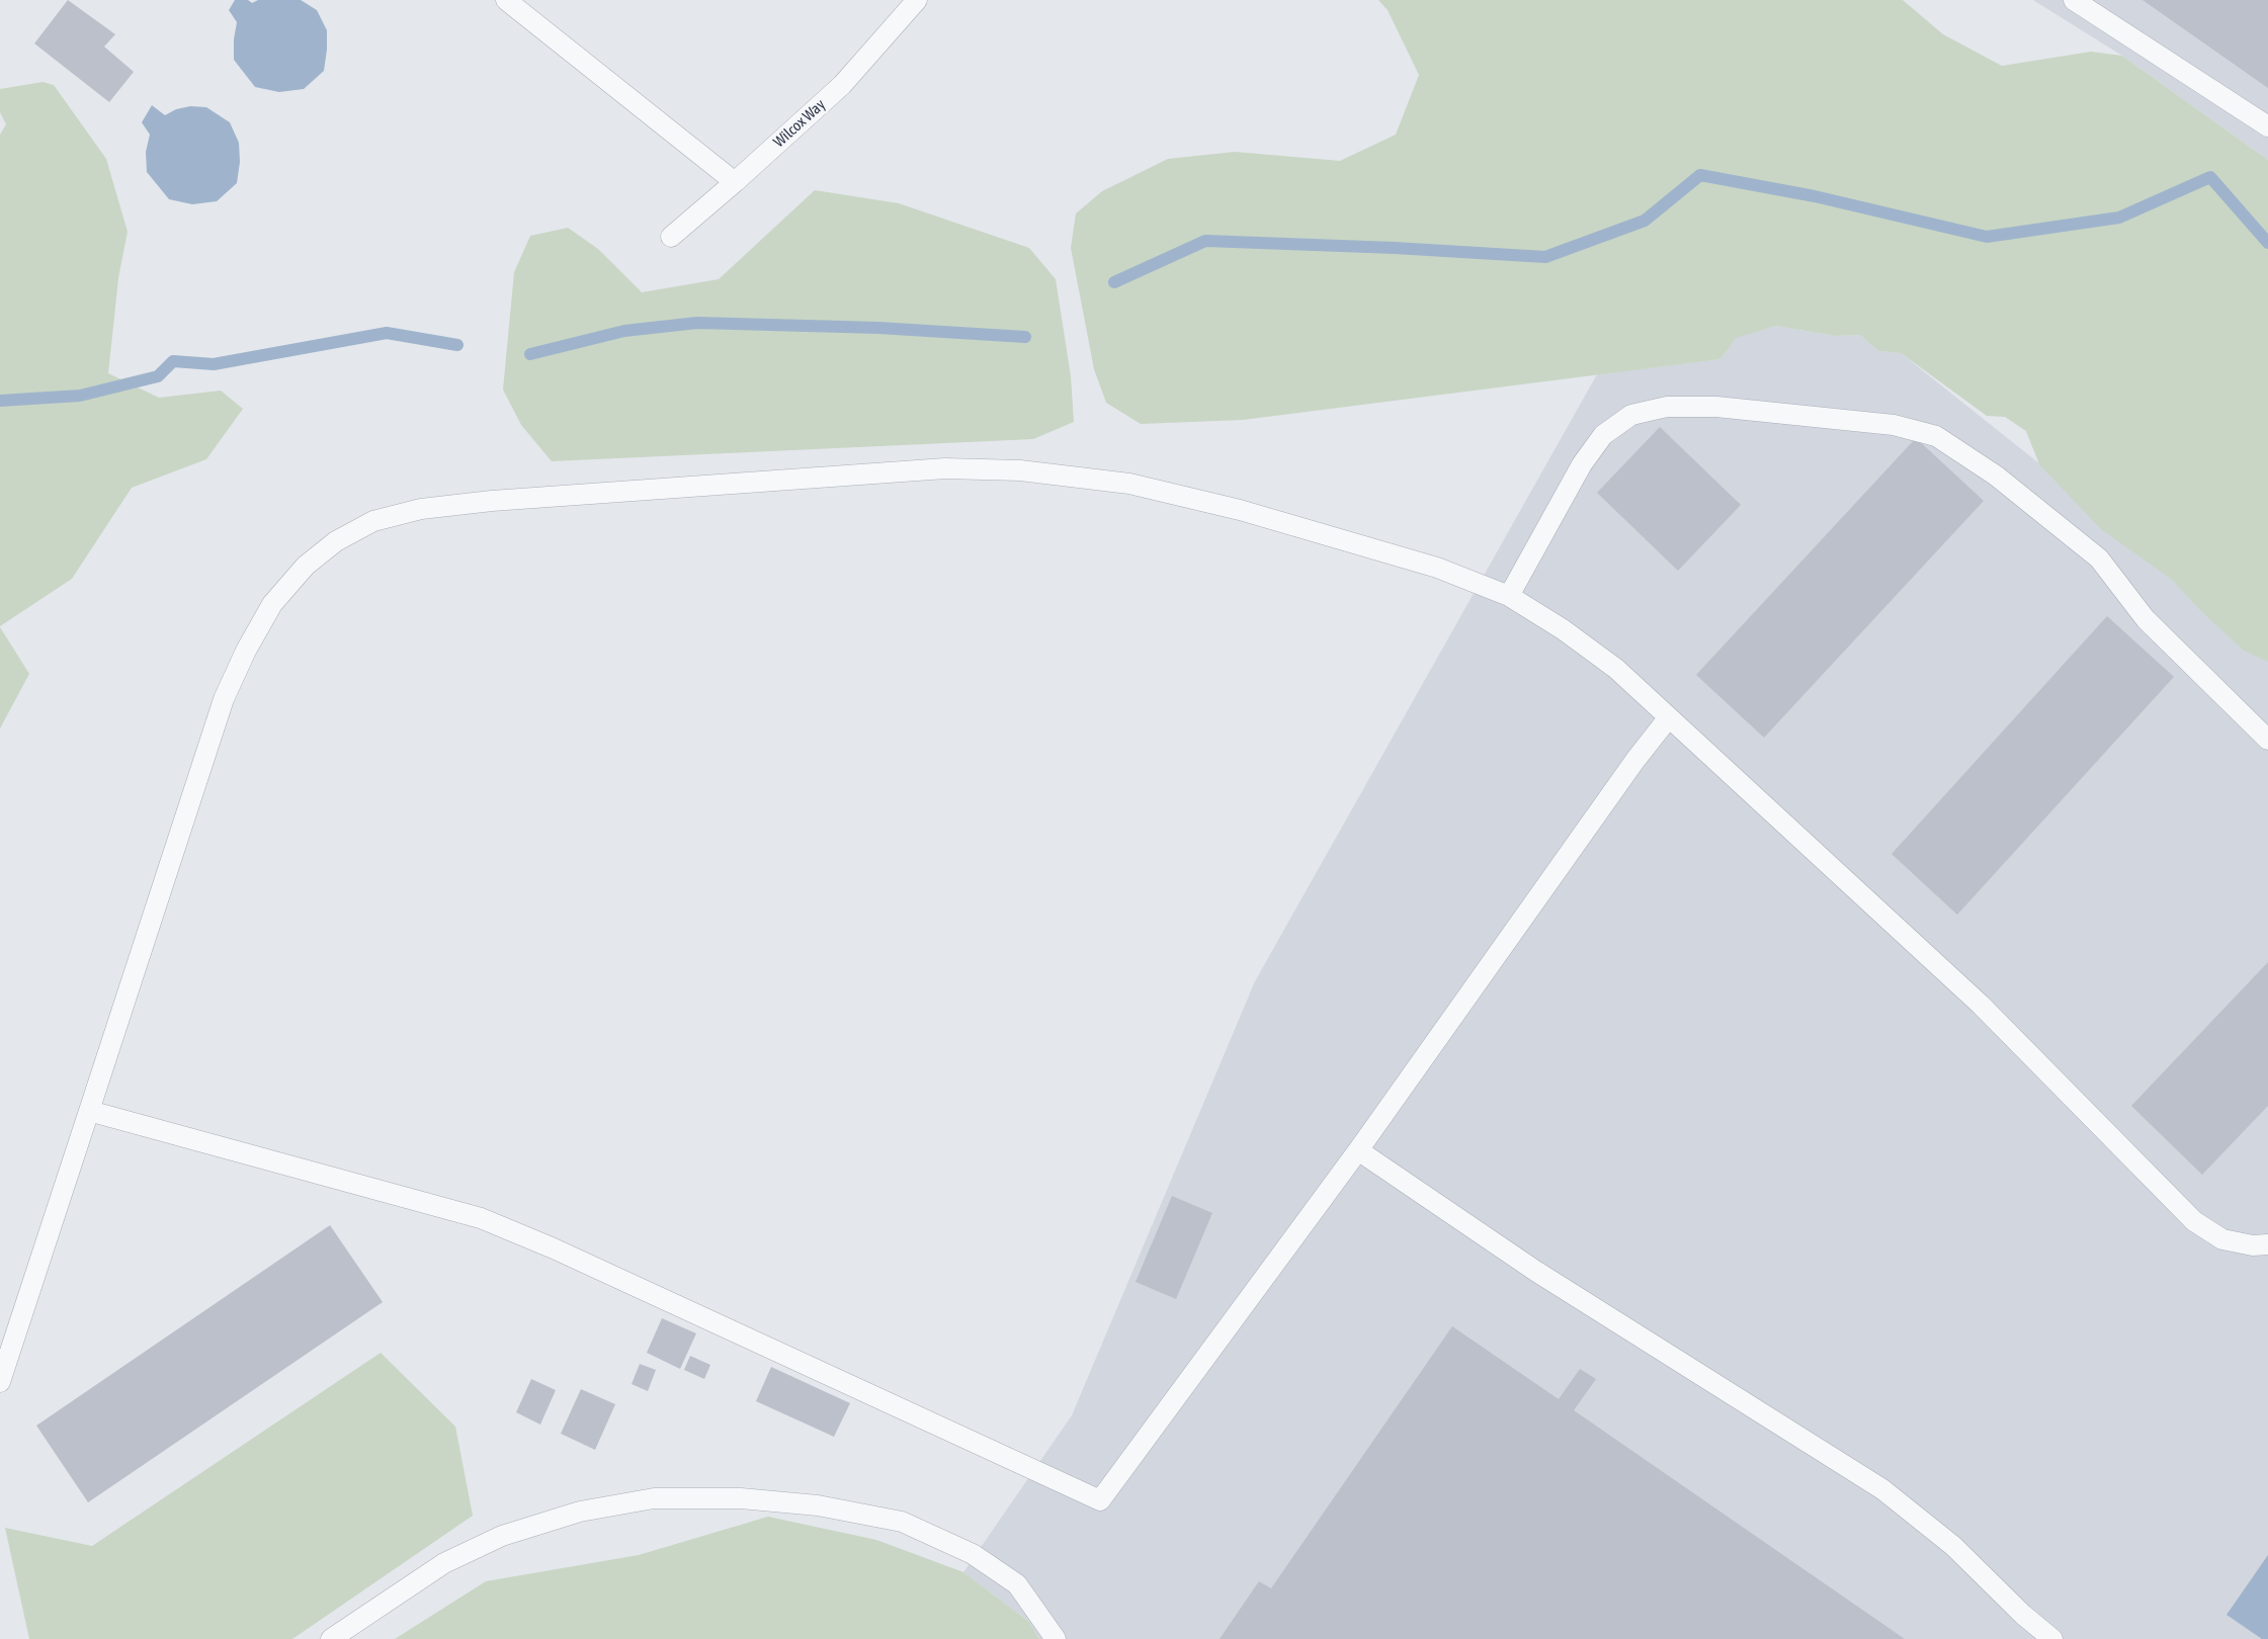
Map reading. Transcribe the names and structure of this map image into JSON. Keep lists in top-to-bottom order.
{
  "streets": {
    "lane": ["Wilcox Way"]
  }
}
